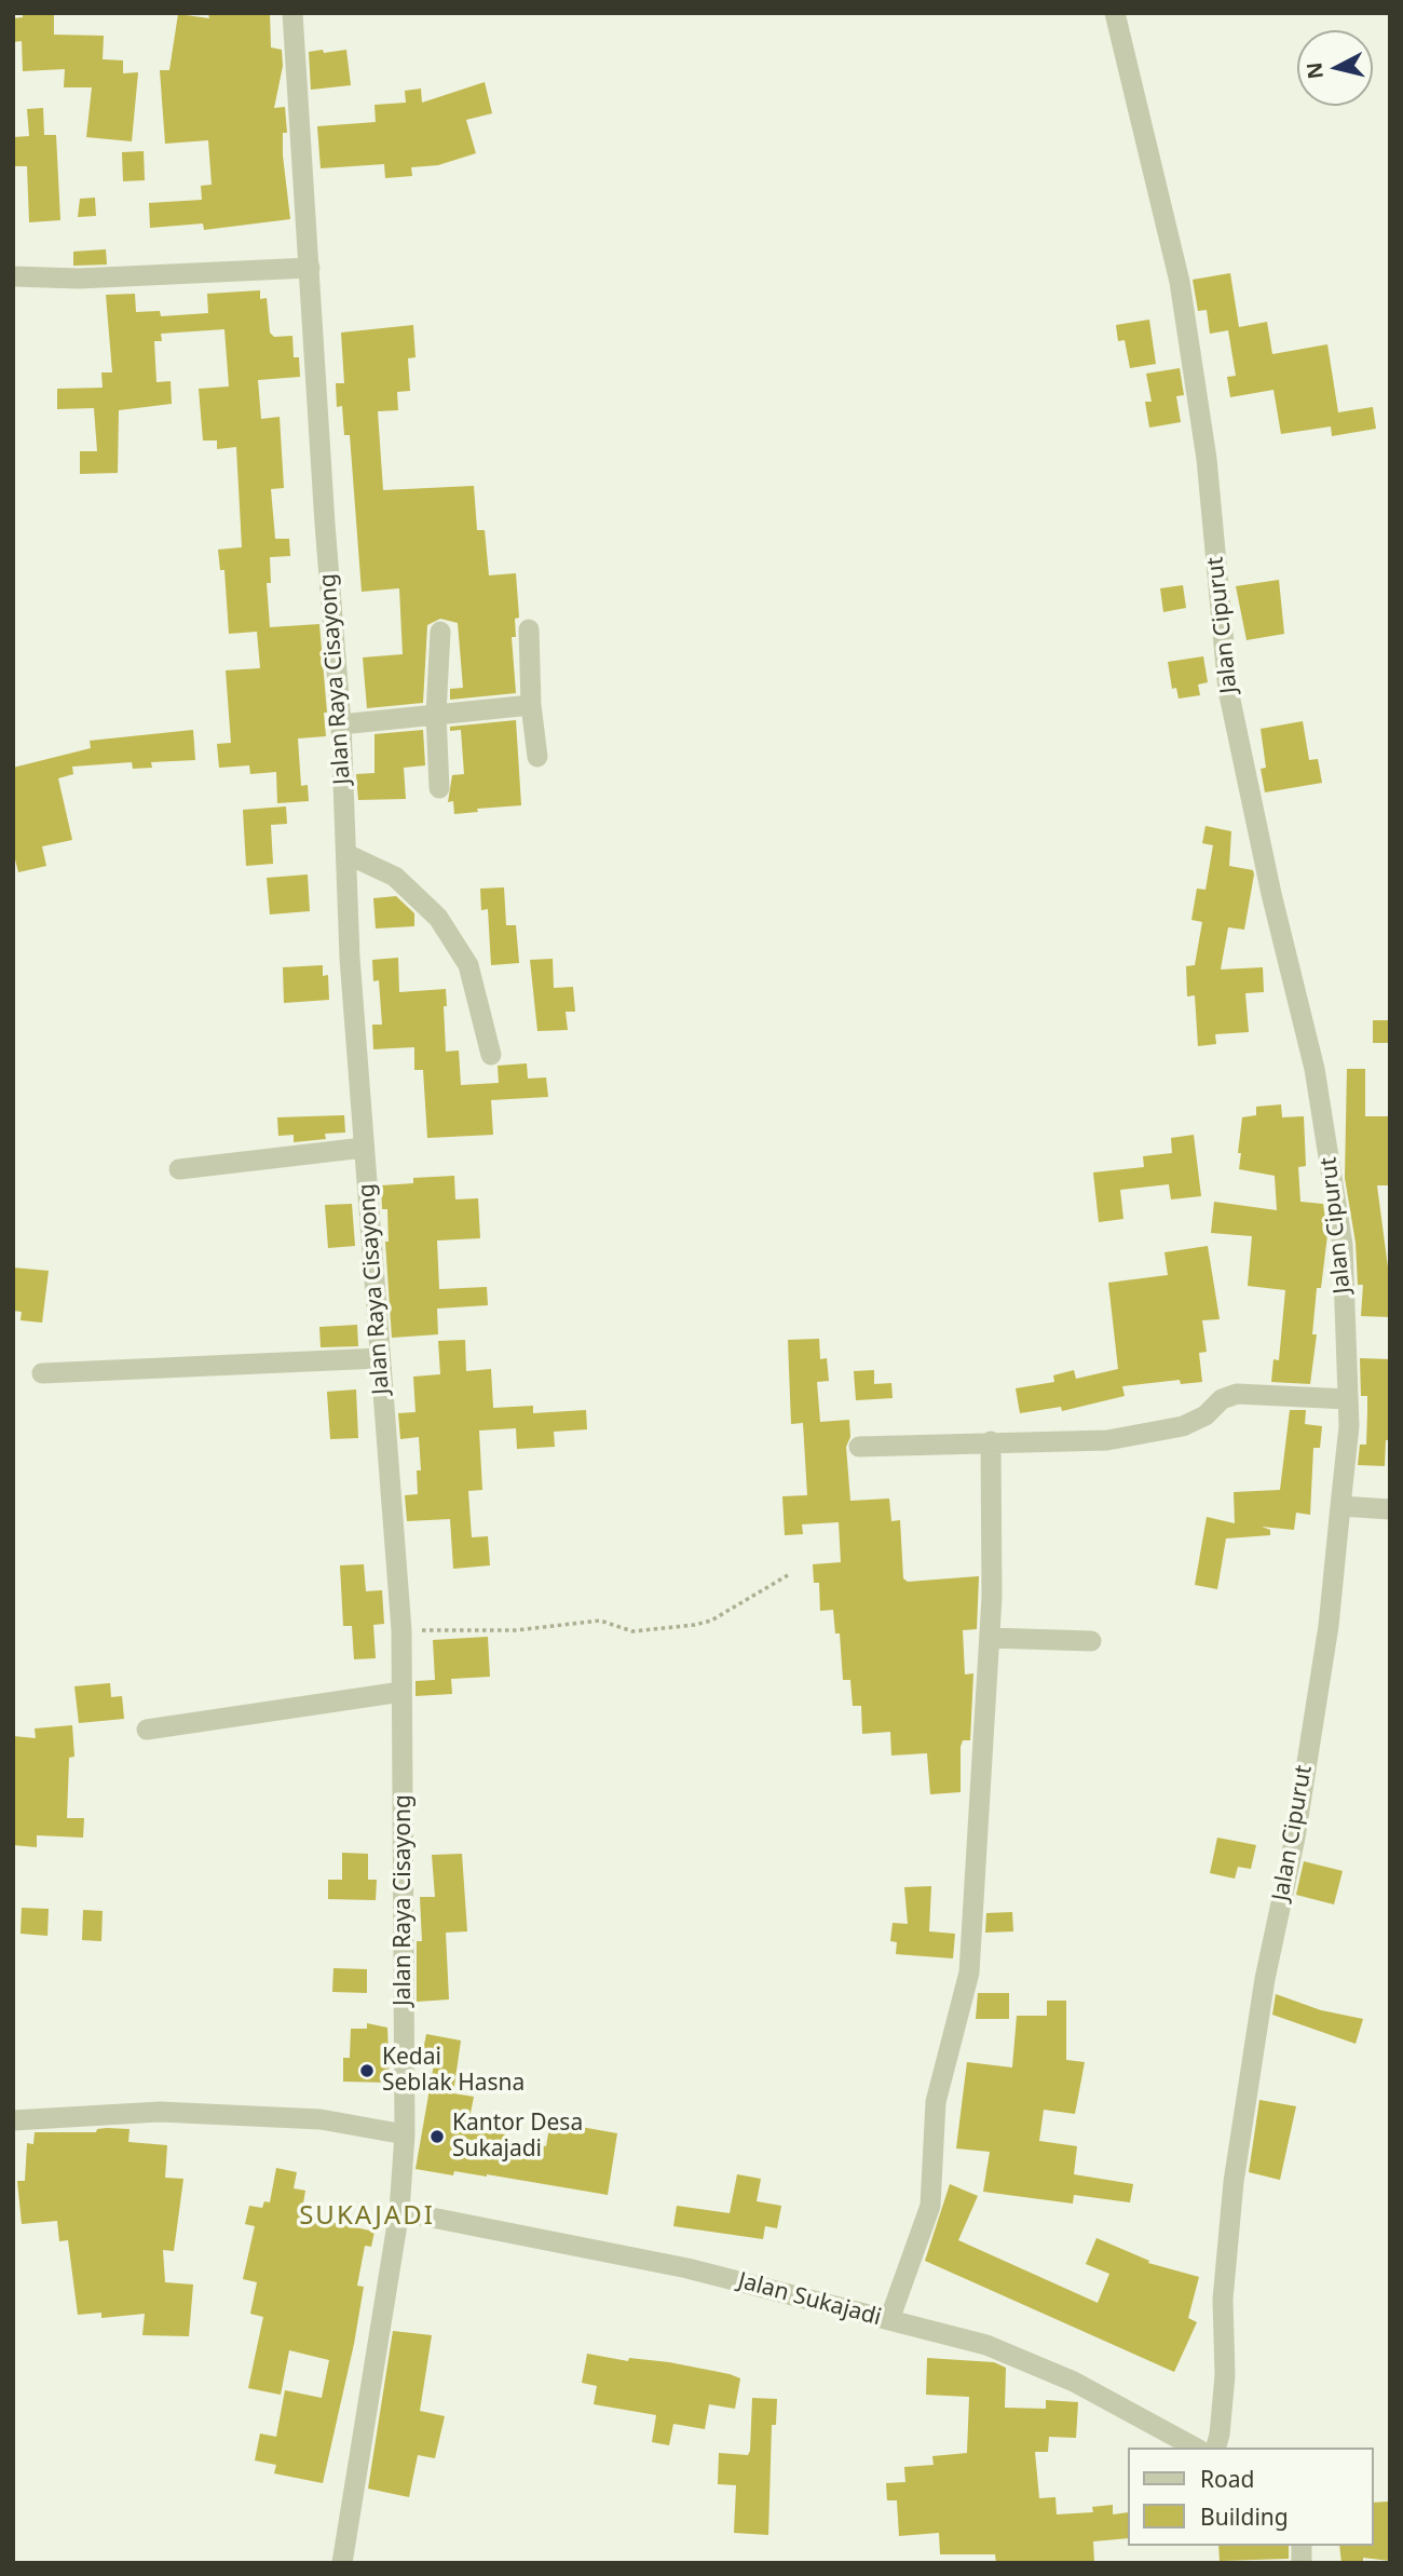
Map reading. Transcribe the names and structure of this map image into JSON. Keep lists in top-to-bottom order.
{
  "streets": {
    "street": ["Jalan Cipurut", "Jalan Raya Cisayong", "Jalan Sukajadi"]
  },
  "crossings": [
    ["Jalan Raya Cisayong", "Jalan Sukajadi"]
  ],
  "districts": ["SUKAJADI"],
  "places": ["Kedai Seblak Hasna", "Kantor Desa Sukajadi"],
  "legend": ["Road", "Building"],
  "north": "left"
}
